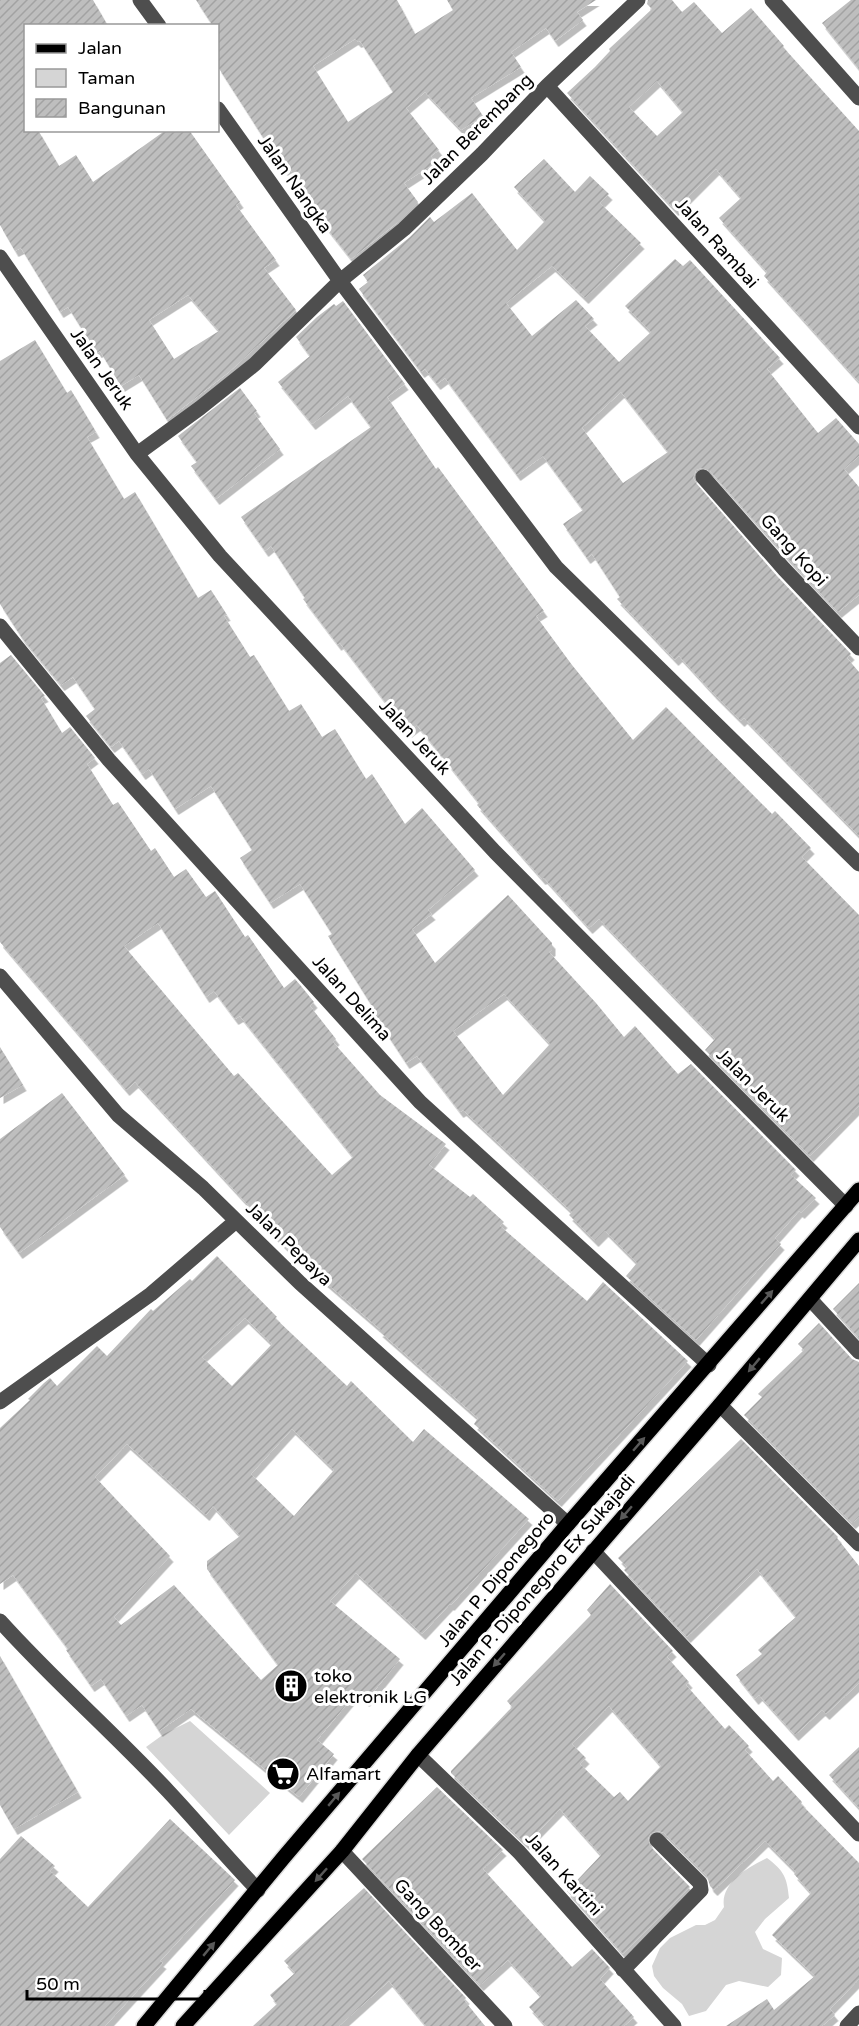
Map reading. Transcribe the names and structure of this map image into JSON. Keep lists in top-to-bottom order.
{
  "streets": {
    "main road": ["Jalan P. Diponegoro", "Jalan P. Diponegoro Ex Sukajadi"],
    "street": [
      "Jalan Berembang",
      "Jalan Nangka",
      "Jalan Rambai",
      "Jalan Jeruk",
      "Gang Kopi",
      "Jalan Delima",
      "Jalan Pepaya",
      "Jalan Kartini",
      "Gang Bomber"
    ]
  },
  "crossings": [
    ["Jalan Berembang", "Jalan Nangka"],
    ["Jalan Berembang", "Jalan Rambai"],
    ["Jalan Berembang", "Jalan Jeruk"],
    ["Jalan Jeruk", "Jalan P. Diponegoro"],
    ["Jalan Delima", "Jalan P. Diponegoro"],
    ["Jalan Pepaya", "Jalan P. Diponegoro"],
    ["Jalan P. Diponegoro Ex Sukajadi", "Jalan Kartini"],
    ["Jalan P. Diponegoro Ex Sukajadi", "Gang Bomber"]
  ],
  "one_way": ["Jalan P. Diponegoro", "Jalan P. Diponegoro Ex Sukajadi"],
  "places": {
    "building": ["toko elektronik LG"],
    "supermarket": ["Alfamart"]
  },
  "legend": ["Jalan", "Taman", "Bangunan"],
  "scale_bar": "50 m"
}
